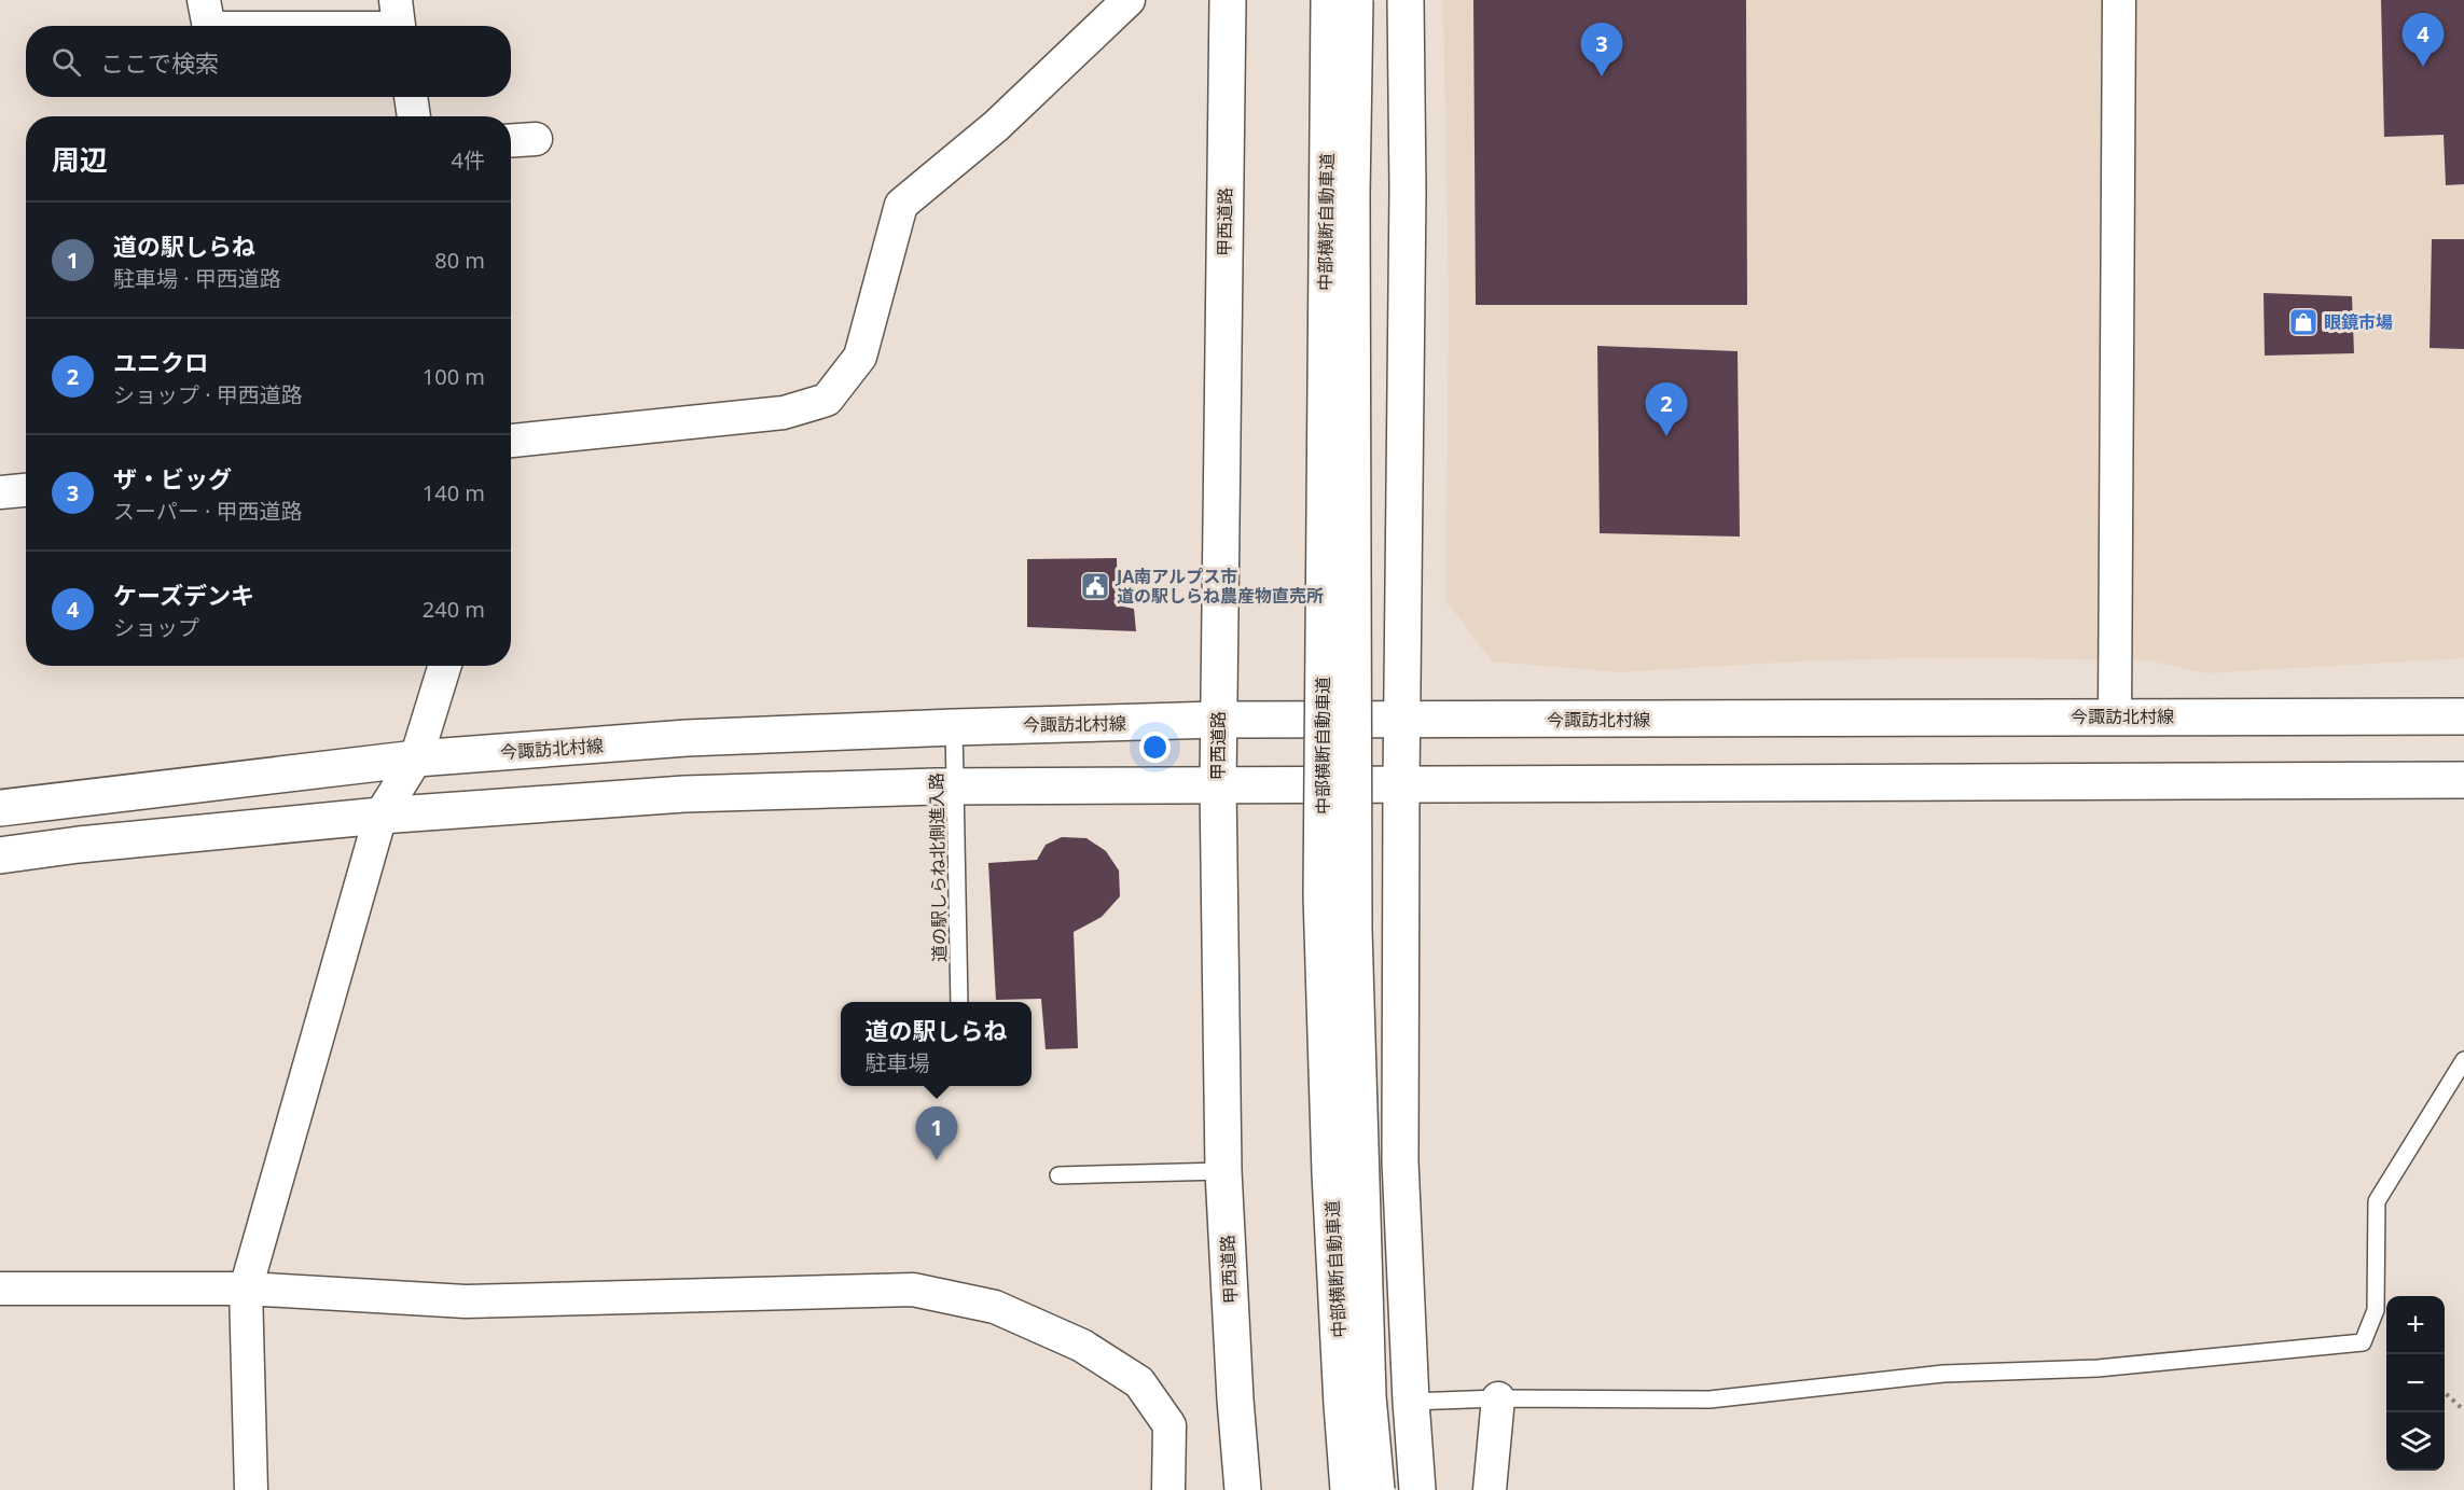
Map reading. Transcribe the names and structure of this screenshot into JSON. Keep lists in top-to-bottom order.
{
  "streets": {
    "main road": ["甲西道路", "中部横断自動車道", "今諏訪北村線"],
    "lane": ["道の駅しらね北側進入路"]
  },
  "crossings": [
    ["甲西道路", "今諏訪北村線"],
    ["今諏訪北村線", "道の駅しらね北側進入路"]
  ],
  "places": {
    "shop": ["眼鏡市場"],
    "public building": ["JA南アルプス市 道の駅しらね農産物直売所"]
  },
  "page": {
    "pins": [
      "4",
      "3",
      "2",
      "1"
    ],
    "search": "ここで検索",
    "heading": ["周辺", "4件"],
    "list": [
      {
        "mark": "1",
        "name": "道の駅しらね",
        "note": "駐車場 · 甲西道路",
        "value": "80 m"
      },
      {
        "mark": "2",
        "name": "ユニクロ",
        "note": "ショップ · 甲西道路",
        "value": "100 m"
      },
      {
        "mark": "3",
        "name": "ザ・ビッグ",
        "note": "スーパー · 甲西道路",
        "value": "140 m"
      },
      {
        "mark": "4",
        "name": "ケーズデンキ",
        "note": "ショップ",
        "value": "240 m"
      }
    ],
    "popup": ["道の駅しらね", "駐車場"],
    "map_buttons": ["+", "−"]
  }
}
